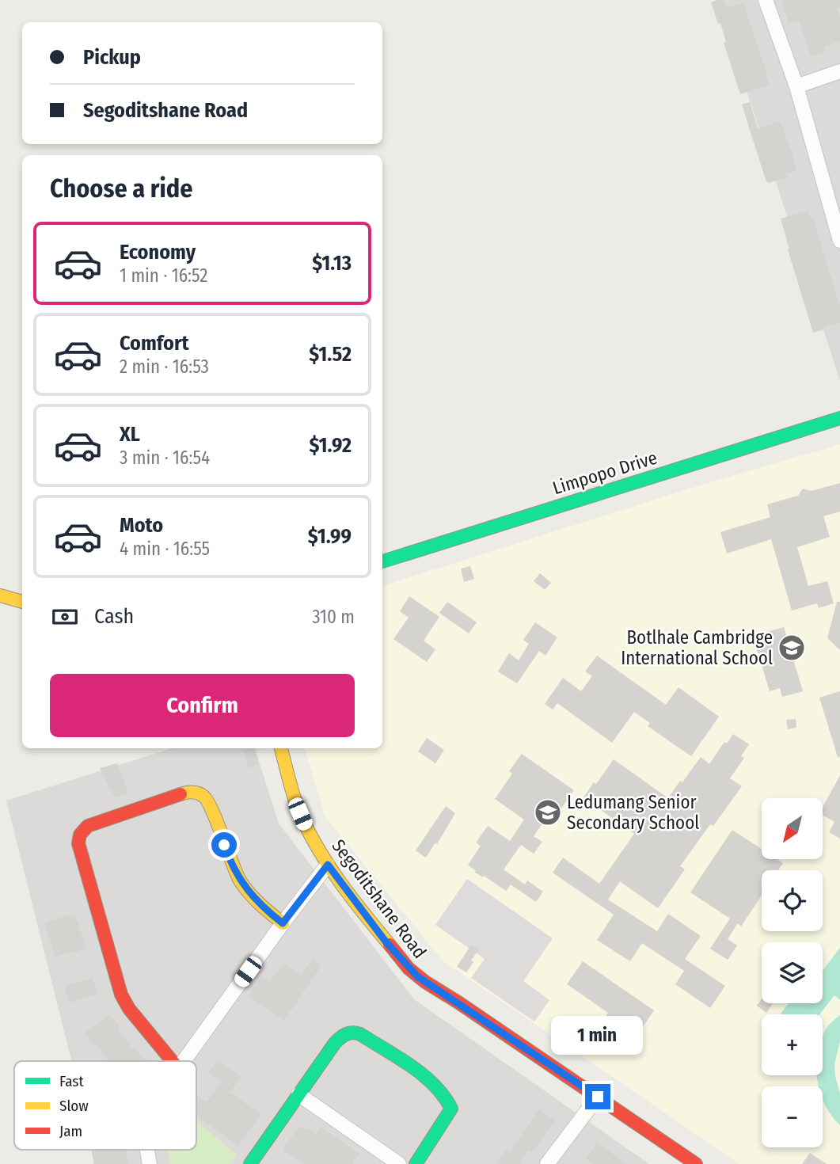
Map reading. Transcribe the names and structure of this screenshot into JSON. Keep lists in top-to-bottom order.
{
  "streets": {
    "street": ["Limpopo Drive", "Segoditshane Road"]
  },
  "places": {
    "school or university": ["Botlhale Cambridge International School", "Ledumang Senior Secondary School"]
  },
  "legend": ["Fast", "Slow", "Jam"],
  "north": "bottom left",
  "page": {
    "banner": ["Pickup", "Segoditshane Road"],
    "heading": "Choose a ride",
    "list": [
      {
        "name": "Economy",
        "note": "1 min · 16:52",
        "value": "$1.13"
      },
      {
        "name": "Comfort",
        "note": "2 min · 16:53",
        "value": "$1.52"
      },
      {
        "name": "XL",
        "note": "3 min · 16:54",
        "value": "$1.92"
      },
      {
        "name": "Moto",
        "note": "4 min · 16:55",
        "value": "$1.99"
      }
    ],
    "pay": ["Cash", "310 m"],
    "buttons": "Confirm",
    "map_buttons": ["+", "−"],
    "bubble": "1 min"
  }
}
